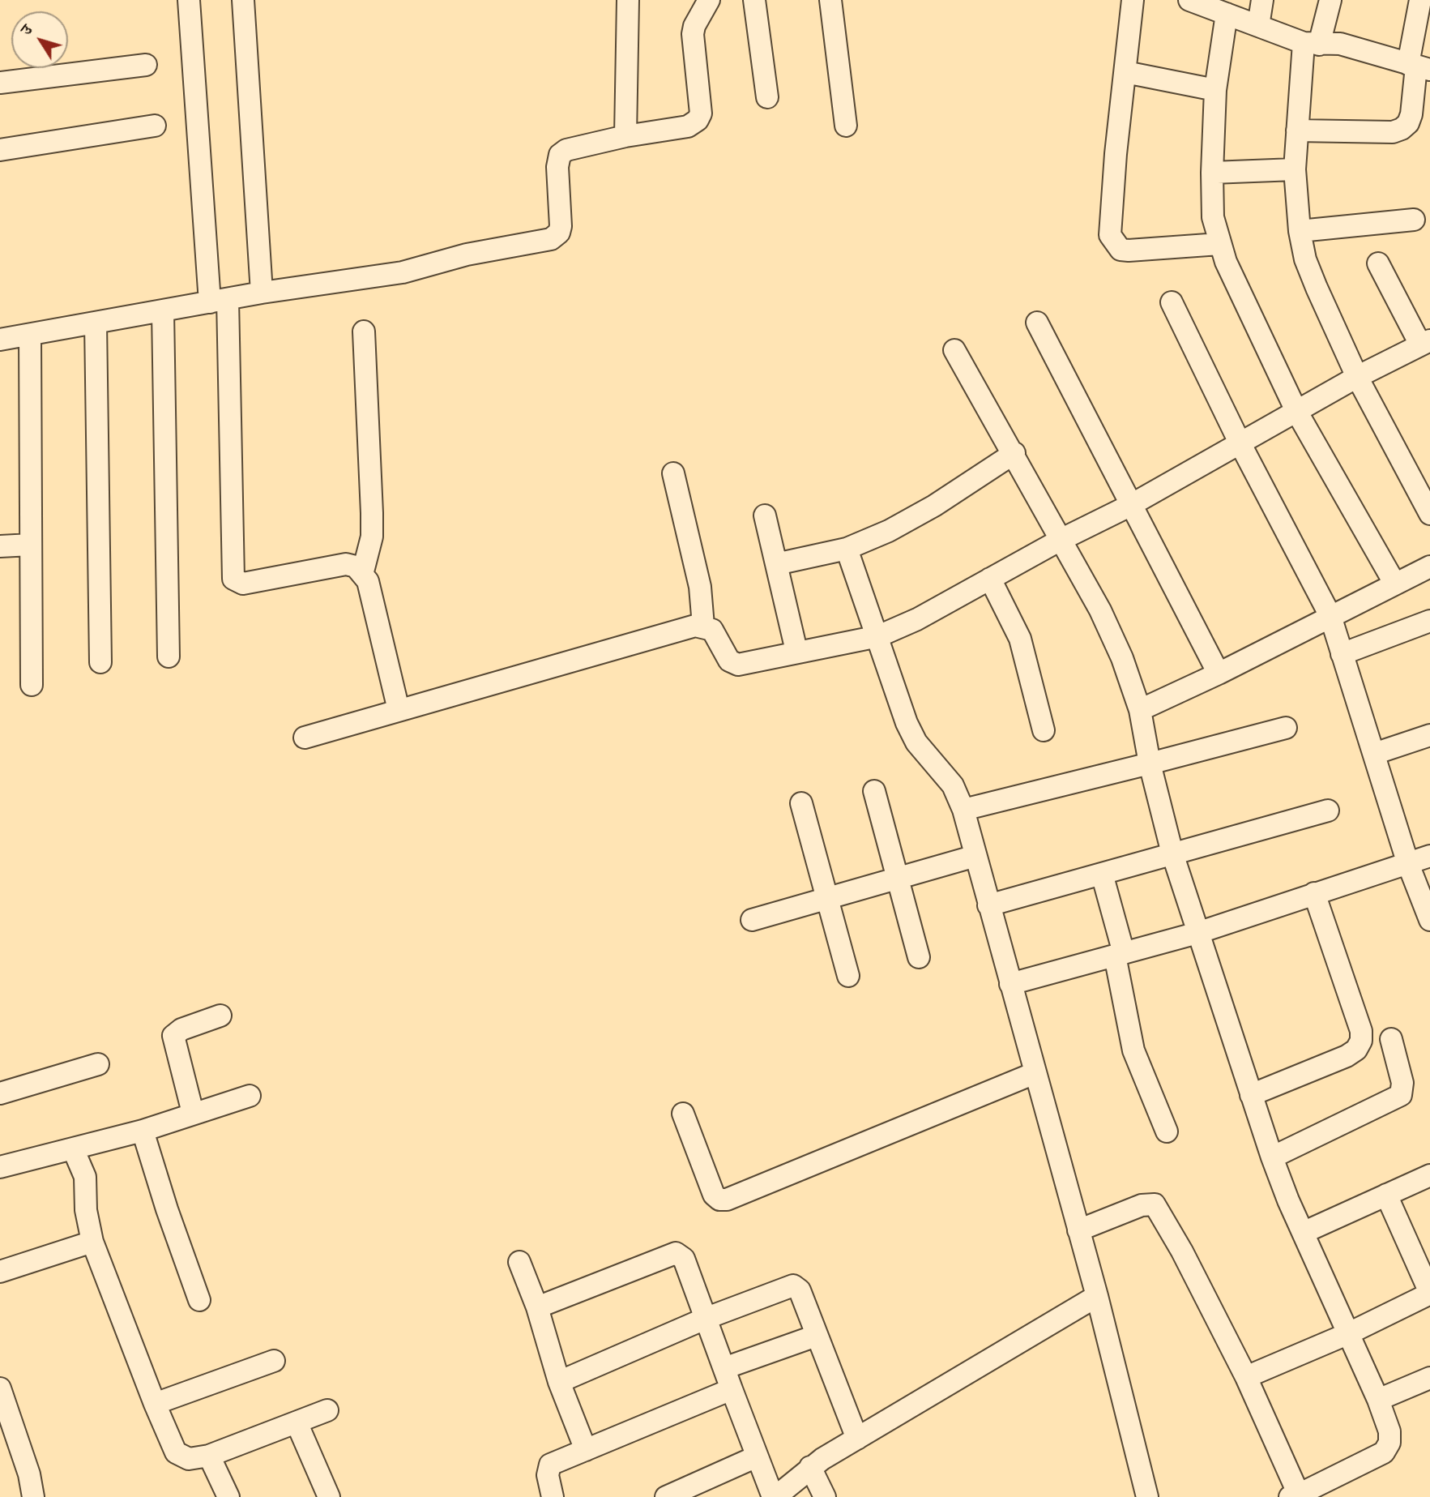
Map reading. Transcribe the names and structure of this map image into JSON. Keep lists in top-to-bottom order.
{
  "north": "top left"
}
